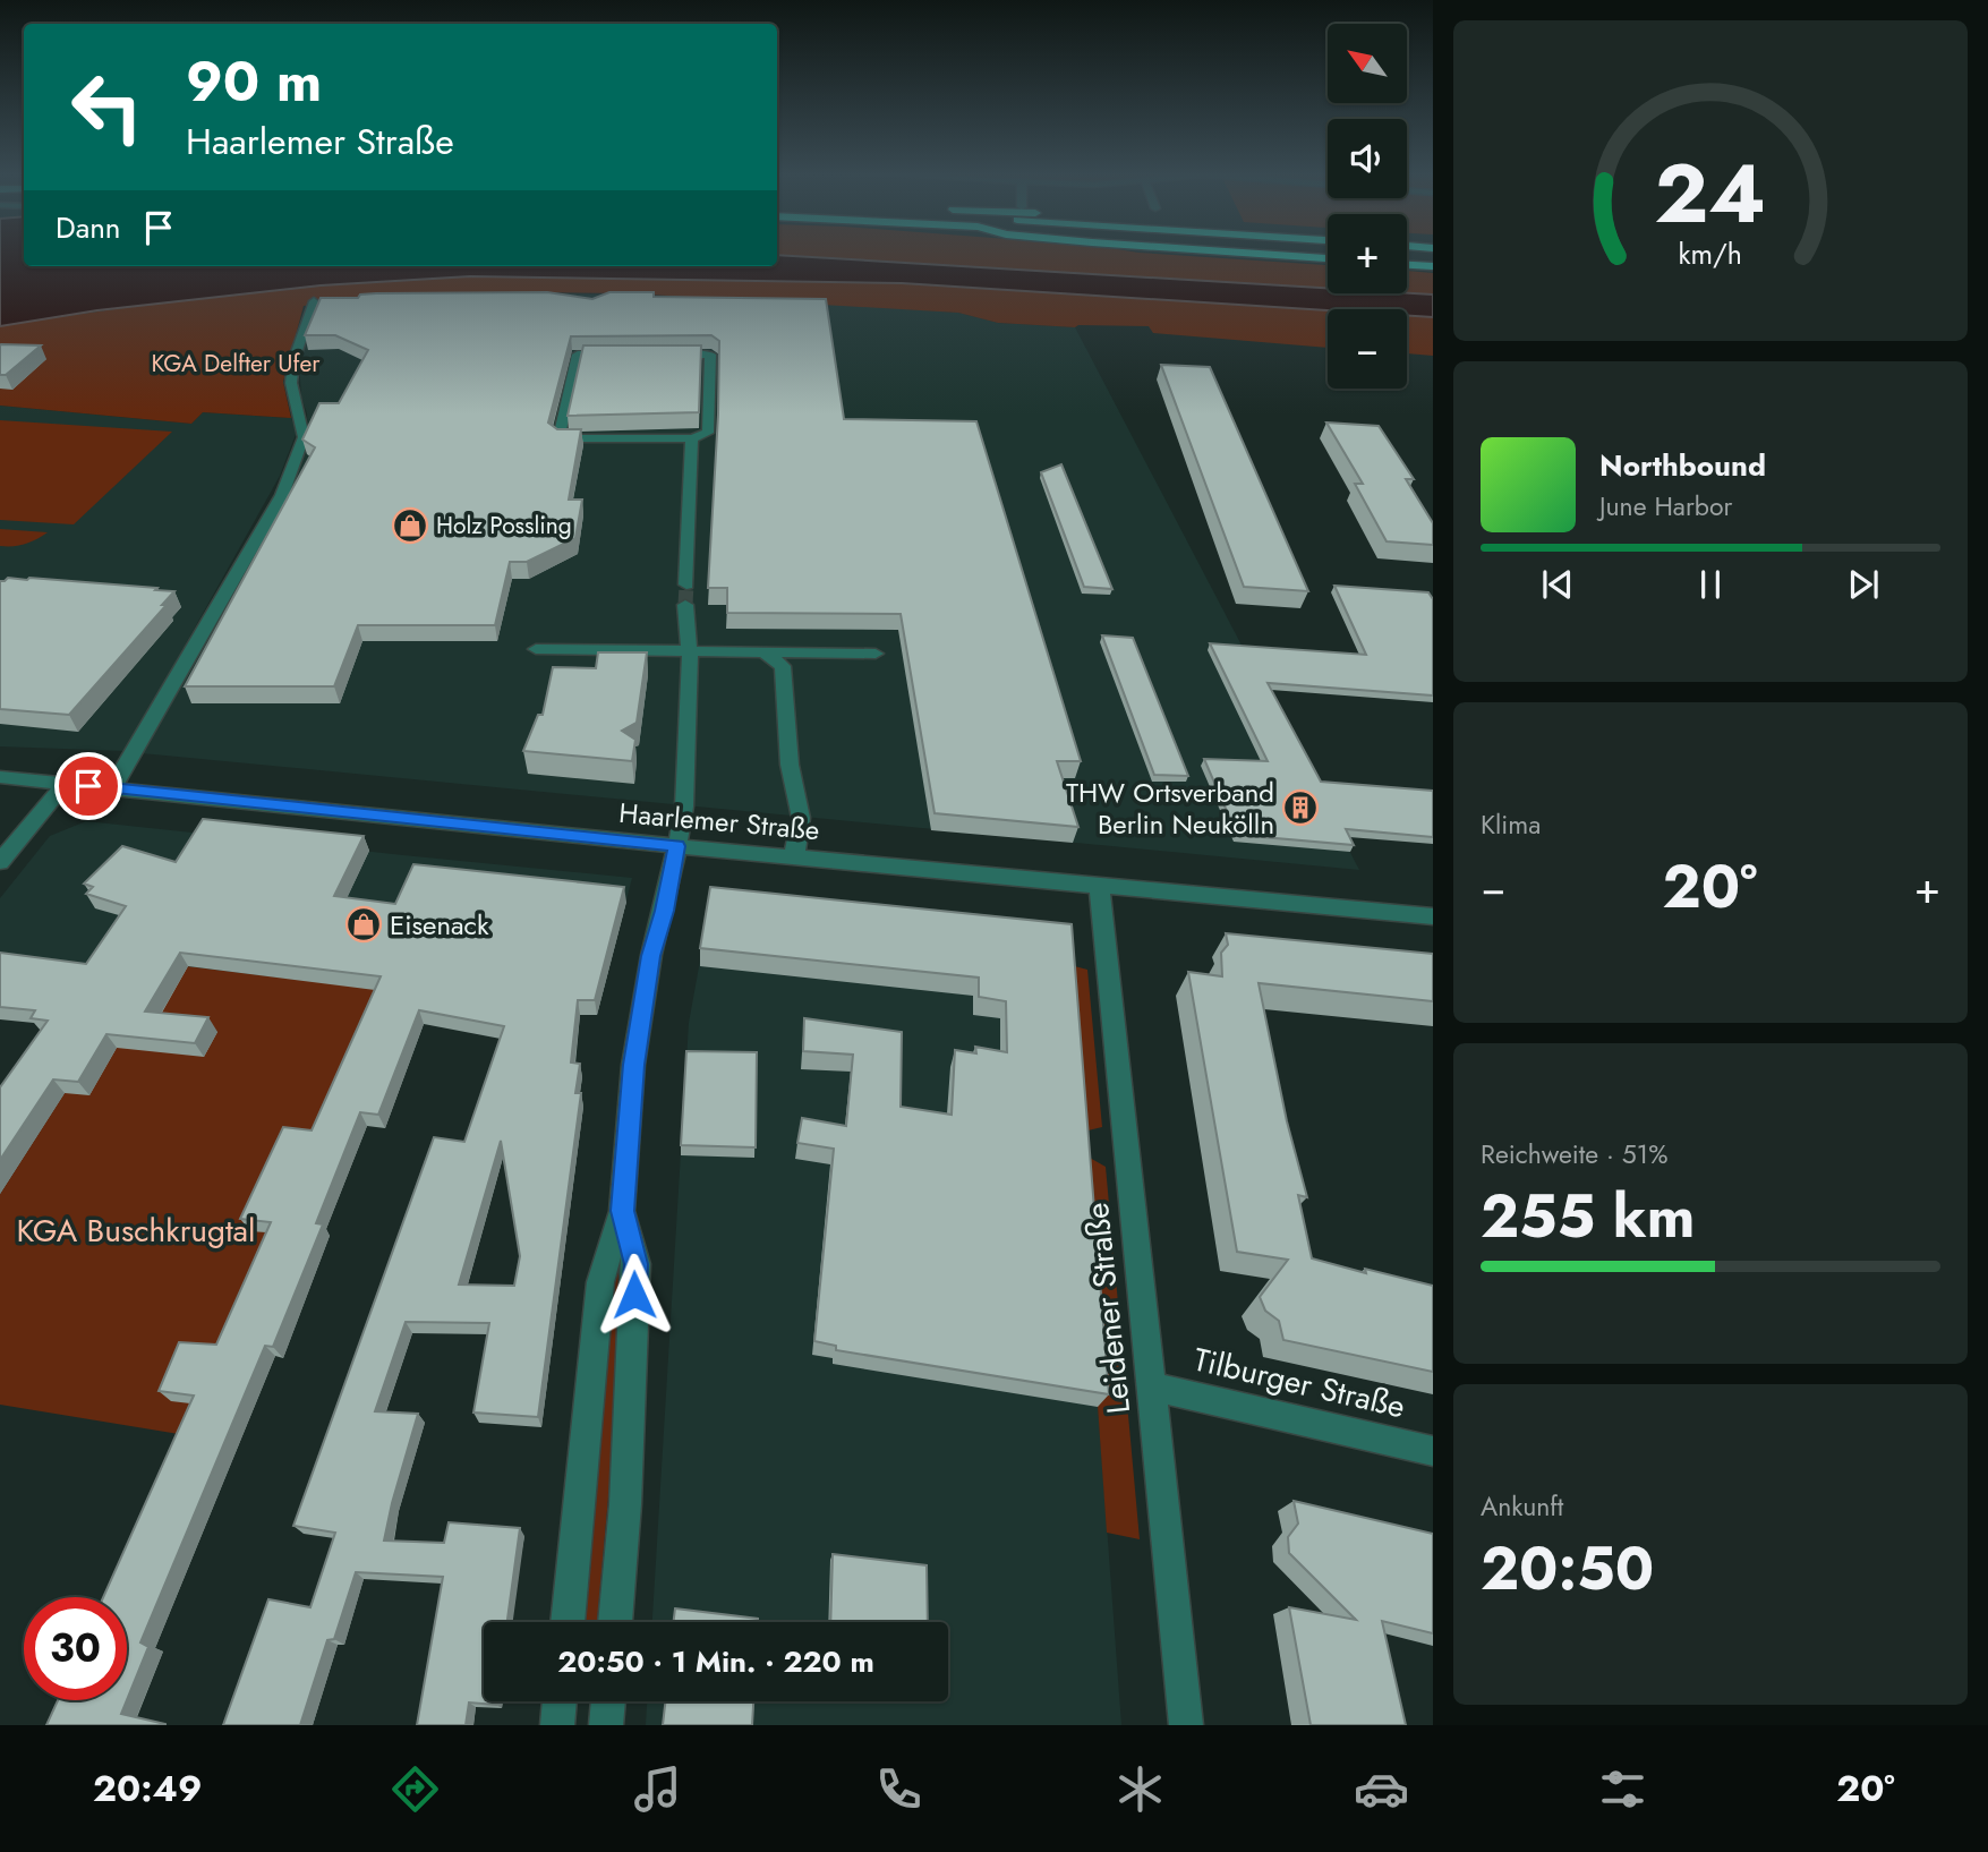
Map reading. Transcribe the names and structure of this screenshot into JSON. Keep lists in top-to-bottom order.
{
  "streets": {
    "street": ["Haarlemer Straße", "Leidener Straße", "Tilburger Straße"]
  },
  "crossings": [
    ["Haarlemer Straße", "Leidener Straße"],
    ["Leidener Straße", "Tilburger Straße"]
  ],
  "parks": ["KGA Delfter Ufer", "KGA Buschkrugtal"],
  "places": {
    "shop": ["Holz Possling", "Eisenack"],
    "building": ["THW Ortsverband Berlin Neukölln"]
  },
  "north": "top left",
  "page": {
    "map_buttons": ["+", "−"],
    "turn": ["90 m", "Haarlemer Straße"],
    "then": "Dann",
    "song": ["Northbound", "June Harbor"],
    "tile": [
      "Klima",
      ["Reichweite · 51%", "255 km"],
      ["Ankunft", "20:50"]
    ],
    "heat": ["−", "20°", "+"],
    "limit": "30",
    "trip": "20:50 · 1 Min. · 220 m",
    "tabs": ["20:49", "20°"],
    "gauge": ["24", "km/h"]
  }
}
